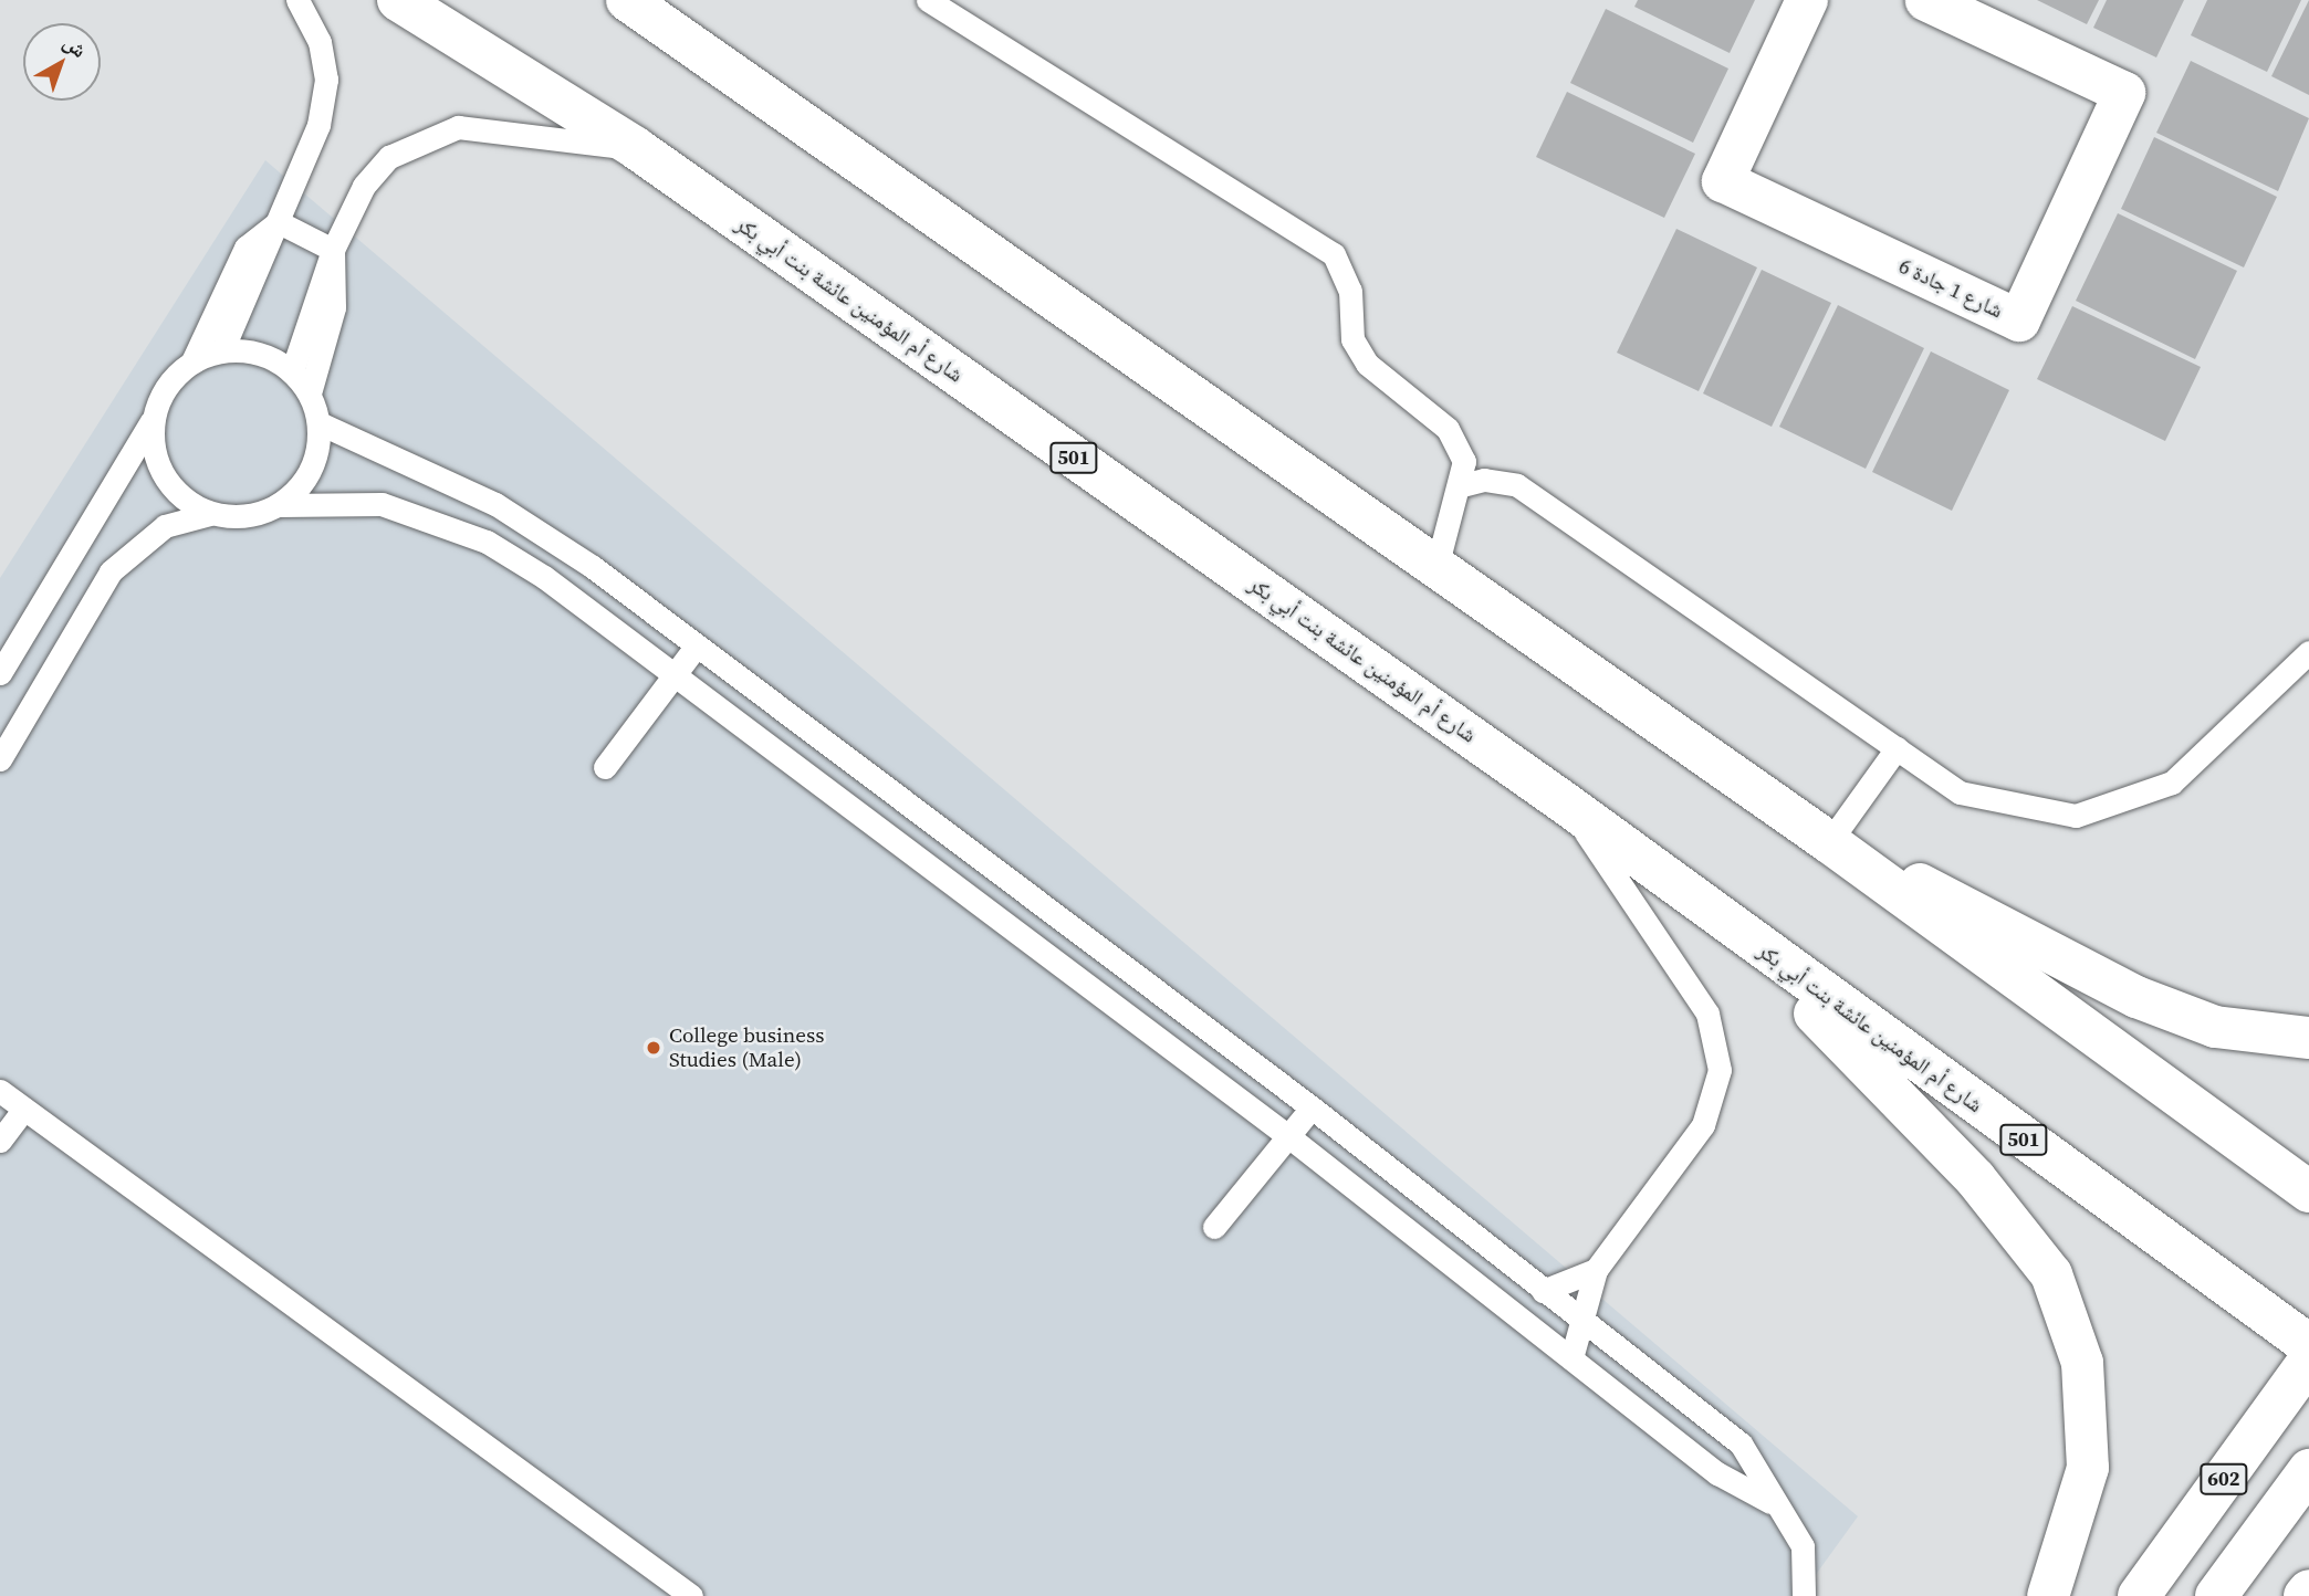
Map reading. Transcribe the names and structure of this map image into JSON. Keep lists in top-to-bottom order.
{
  "streets": {
    "main road": [
      "شارع 1 جادة 6",
      "شارع أم المؤمنين عائشة بنت أبي بكر",
      "501",
      "602"
    ]
  },
  "places": ["College business Studies (Male)"],
  "north": "top right"
}
